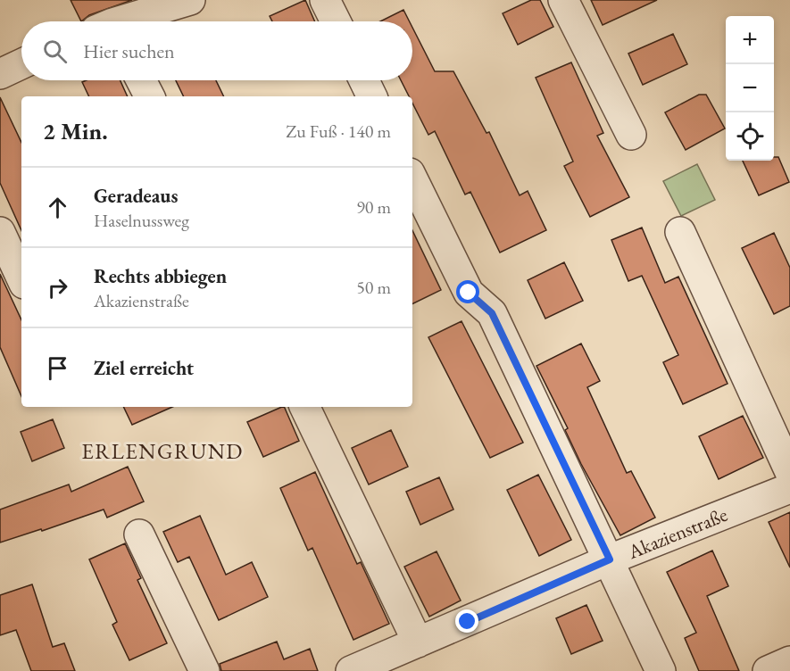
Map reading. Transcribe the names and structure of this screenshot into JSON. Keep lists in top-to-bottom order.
{
  "streets": {
    "street": ["Akazienstraße"]
  },
  "districts": ["ERLENGRUND"],
  "page": {
    "map_buttons": ["+", "−"],
    "search": "Hier suchen",
    "heading": ["2 Min.", "Zu Fuß · 140 m"],
    "list": [
      ["Geradeaus", "Haselnussweg", "90 m"],
      ["Rechts abbiegen", "Akazienstraße", "50 m"],
      "Ziel erreicht"
    ]
  }
}
